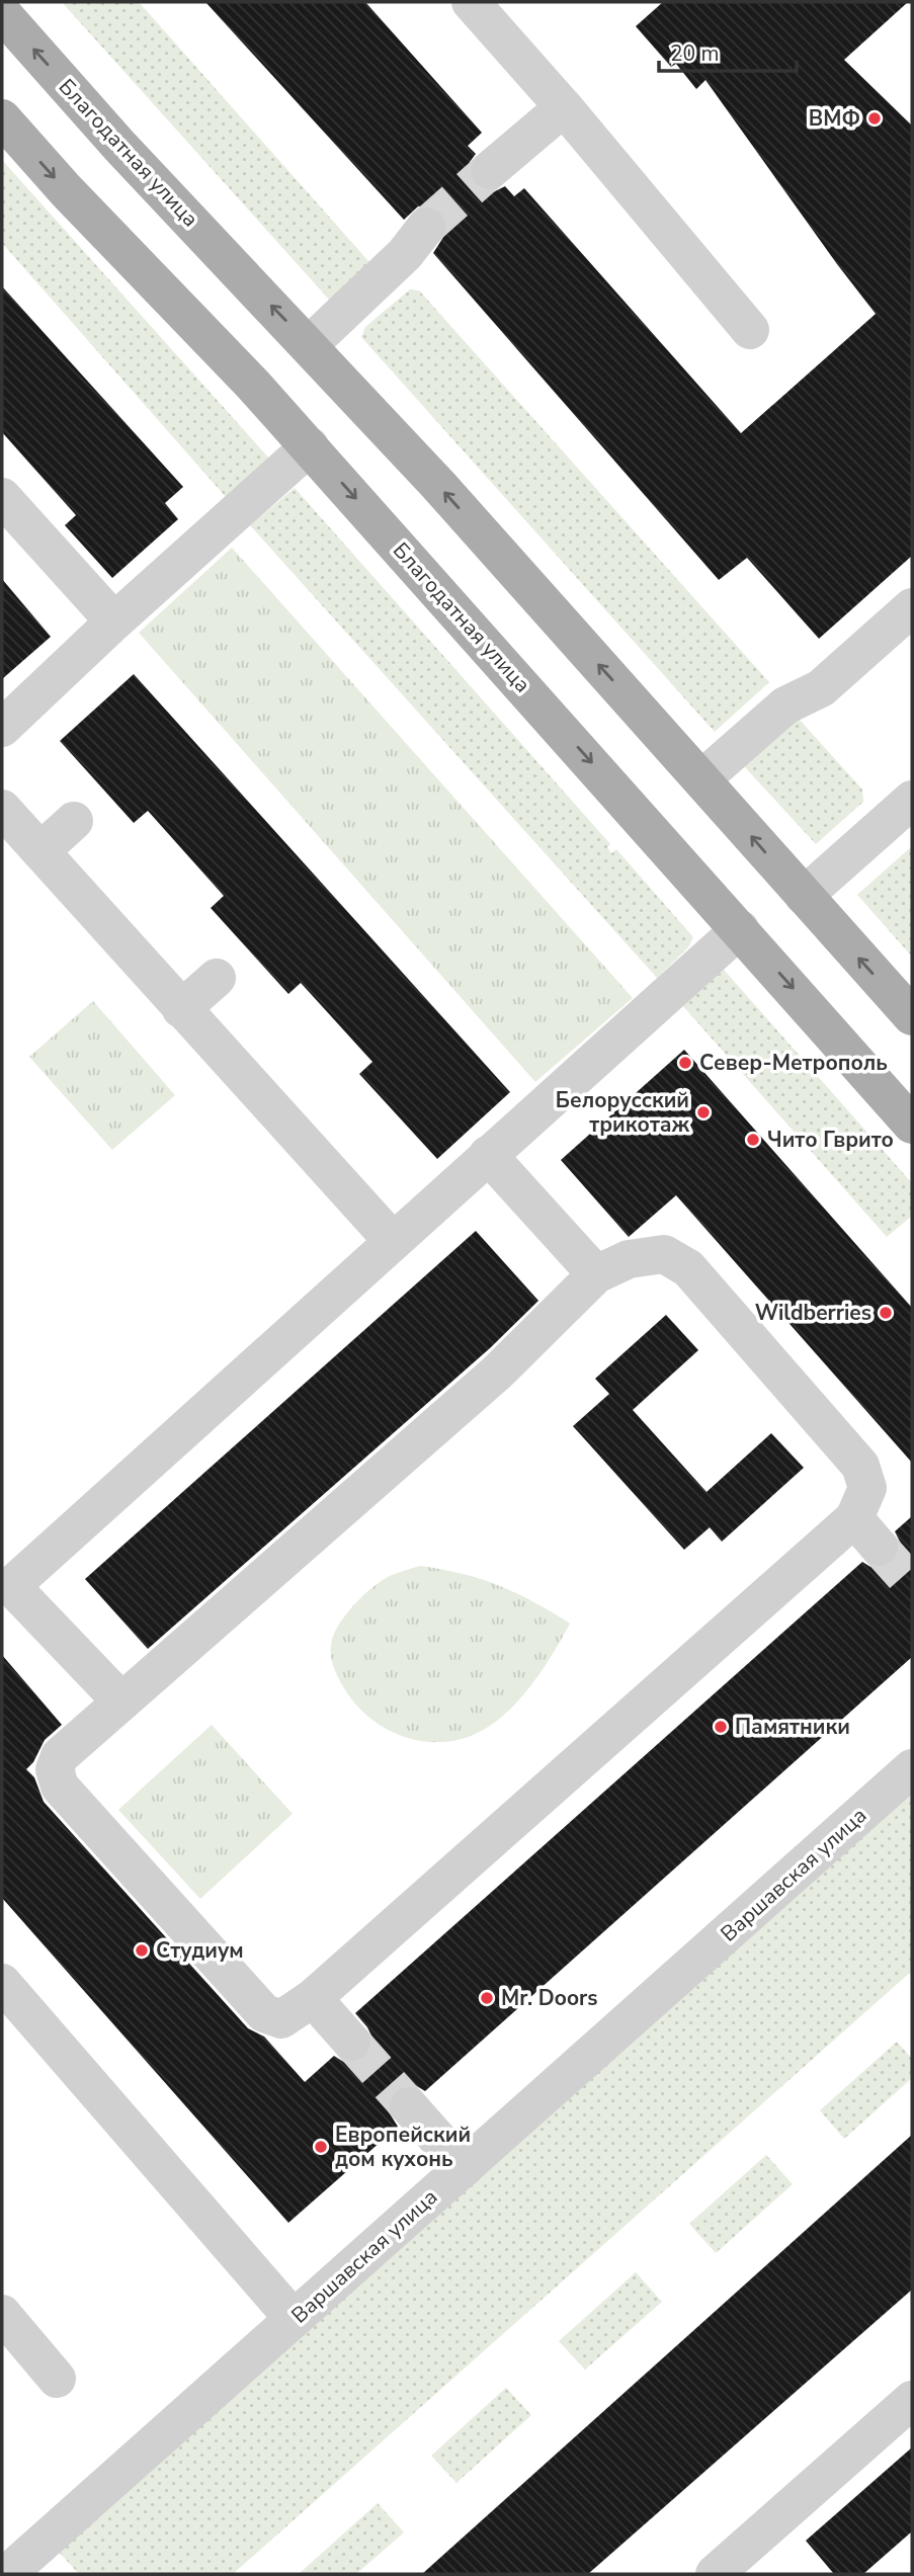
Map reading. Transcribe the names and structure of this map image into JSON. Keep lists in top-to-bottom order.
{
  "streets": {
    "main road": ["Благодатная улица"],
    "street": ["Варшавская улица"]
  },
  "places": [
    "ВМФ",
    "Север-Метрополь",
    "Белорусский трикотаж",
    "Чито Гврито",
    "Wildberries",
    "Памятники",
    "Студиум",
    "Mr. Doors",
    "Европейский дом кухонь"
  ],
  "scale_bar": "20 m"
}
